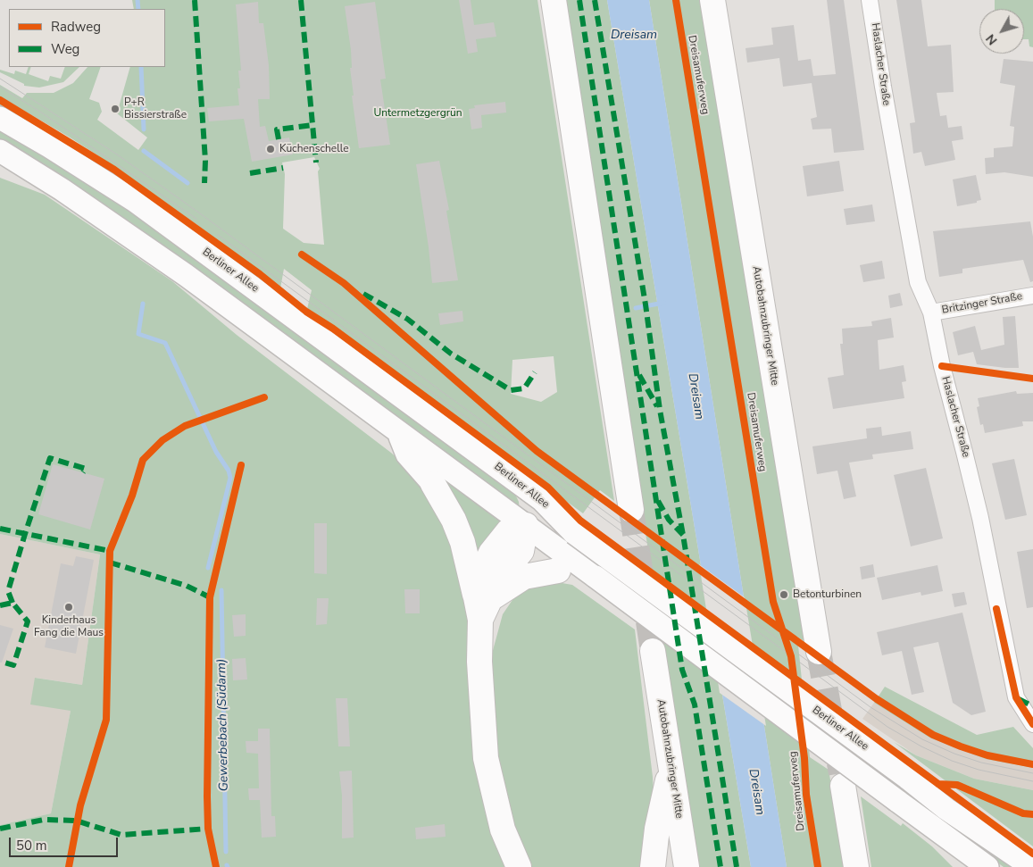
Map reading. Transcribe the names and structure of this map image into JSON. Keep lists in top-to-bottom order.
{
  "streets": {
    "highway": ["Autobahnzubringer Mitte"],
    "main road": ["Berliner Allee"],
    "street": ["Haslacher Straße", "Britzinger Straße"],
    "cycle path": ["Dreisamuferweg"]
  },
  "crossings": [
    ["Haslacher Straße", "Britzinger Straße"]
  ],
  "water": ["Dreisam", "Gewerbebach (Südarm)"],
  "parks": ["Untermetzgergrün"],
  "places": [
    "P+R Bissierstraße",
    "Küchenschelle",
    "Betonturbinen",
    "Kinderhaus Fang die Maus"
  ],
  "legend": ["Radweg", "Weg"],
  "scale_bar": "50 m",
  "north": "bottom left"
}
